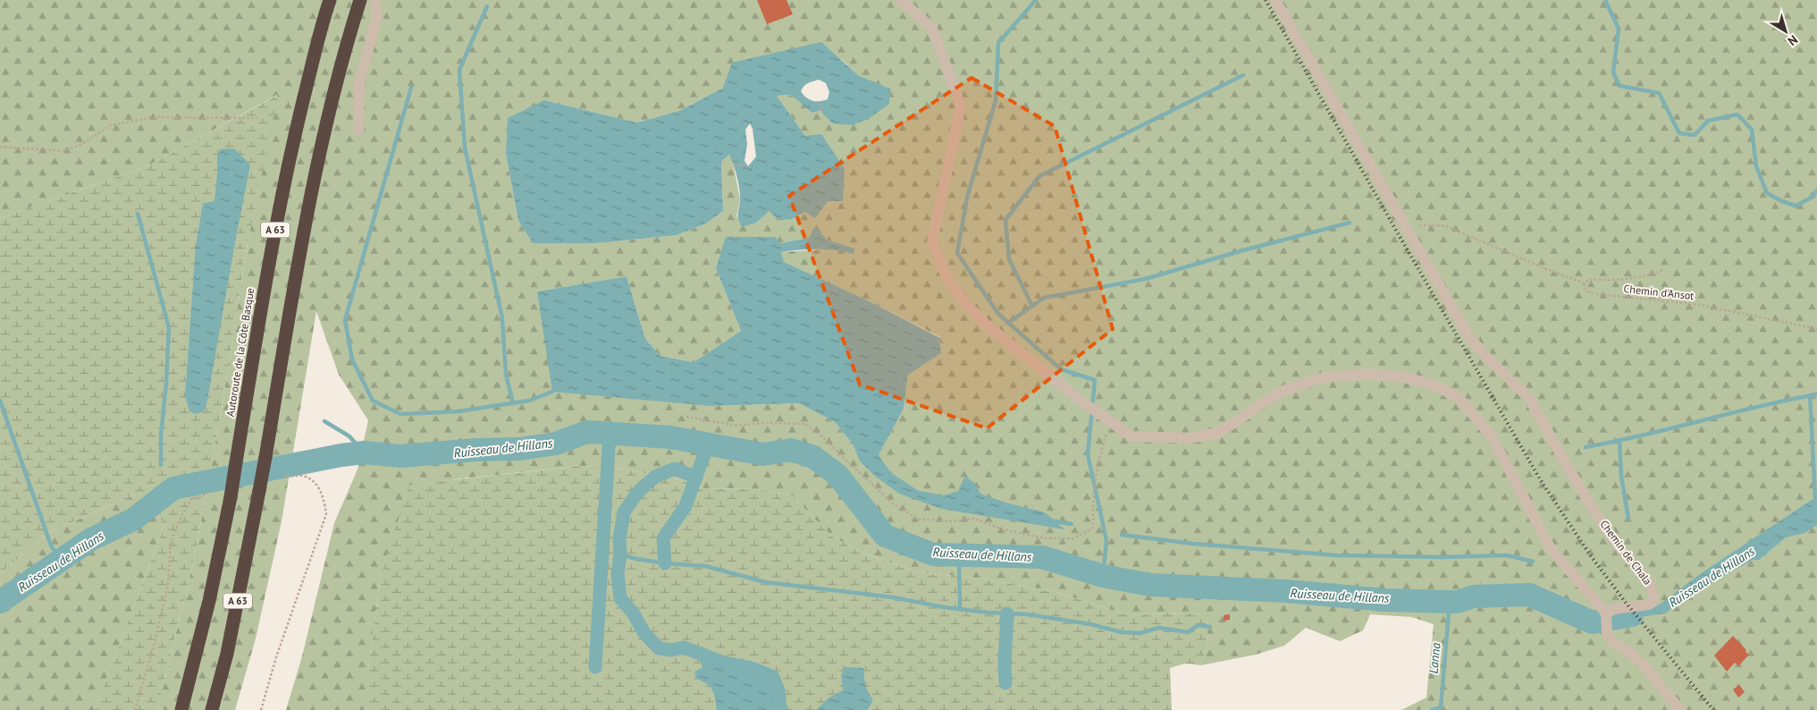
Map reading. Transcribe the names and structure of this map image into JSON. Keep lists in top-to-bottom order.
{
  "streets": {
    "highway": ["A 63", "Autoroute de la Côte Basque"],
    "street": ["Chemin de Chala"],
    "path": ["Chemin d'Ansot"]
  },
  "water": ["Ruisseau de Hillans", "Lanna"],
  "north": "bottom right"
}
